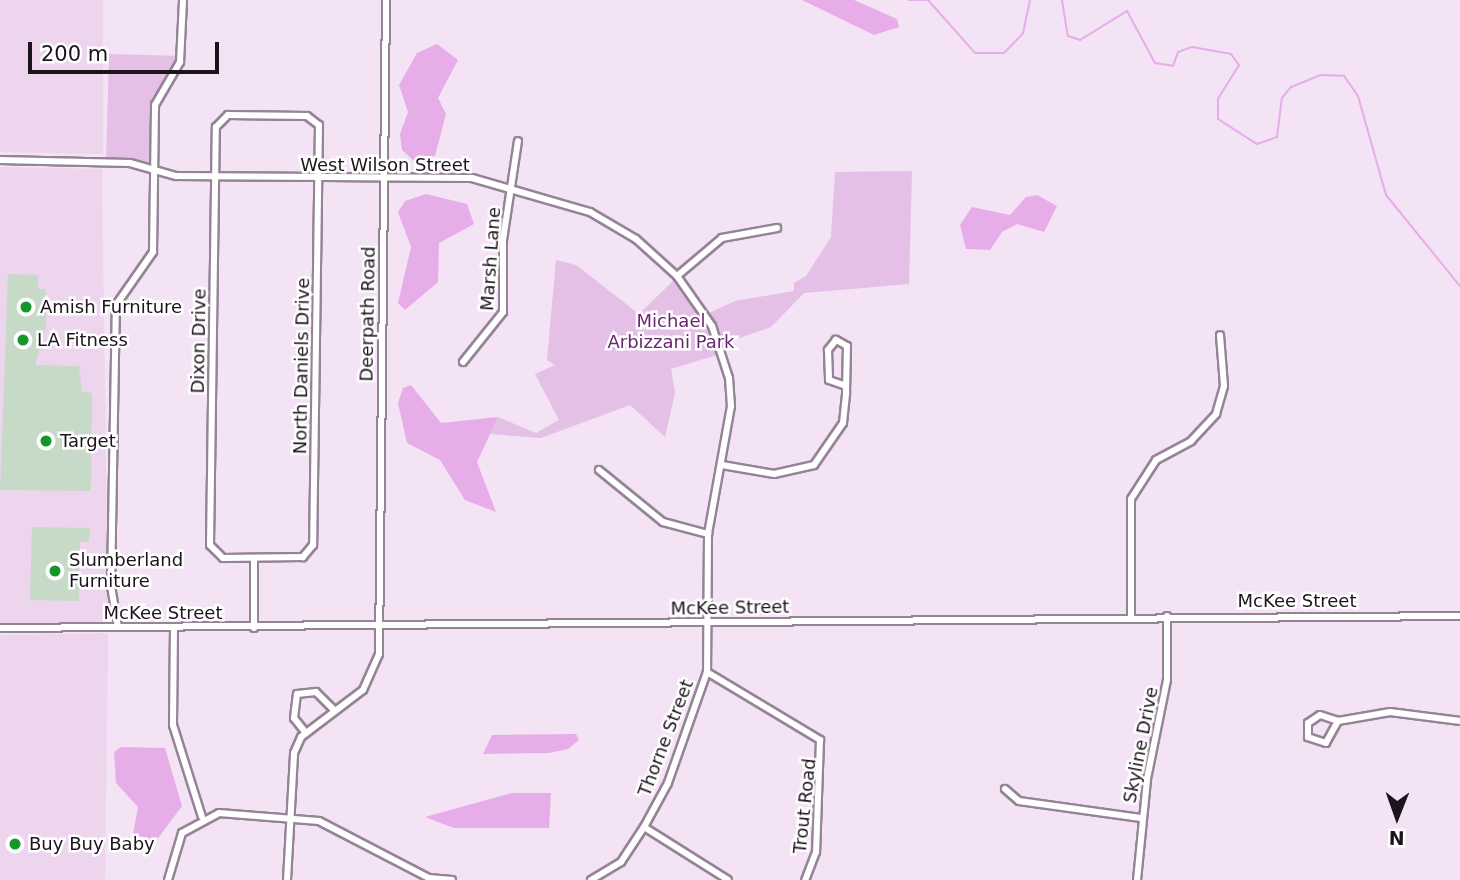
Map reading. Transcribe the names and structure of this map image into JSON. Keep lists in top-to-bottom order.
{
  "streets": {
    "street": [
      "West Wilson Street",
      "Marsh Lane",
      "Deerpath Road",
      "Dixon Drive",
      "North Daniels Drive",
      "McKee Street",
      "Thorne Street",
      "Skyline Drive",
      "Trout Road"
    ]
  },
  "crossings": [
    ["West Wilson Street", "Marsh Lane"],
    ["West Wilson Street", "Deerpath Road"],
    ["West Wilson Street", "Dixon Drive"],
    ["West Wilson Street", "North Daniels Drive"],
    ["West Wilson Street", "McKee Street"],
    ["West Wilson Street", "Thorne Street"],
    ["Deerpath Road", "McKee Street"],
    ["Dixon Drive", "North Daniels Drive"],
    ["McKee Street", "Thorne Street"],
    ["McKee Street", "Skyline Drive"],
    ["Thorne Street", "Trout Road"]
  ],
  "parks": ["Michael Arbizzani Park"],
  "places": [
    "Amish Furniture",
    "LA Fitness",
    "Target",
    "Slumberland Furniture",
    "Buy Buy Baby"
  ],
  "scale_bar": "200 m",
  "north": "bottom"
}
